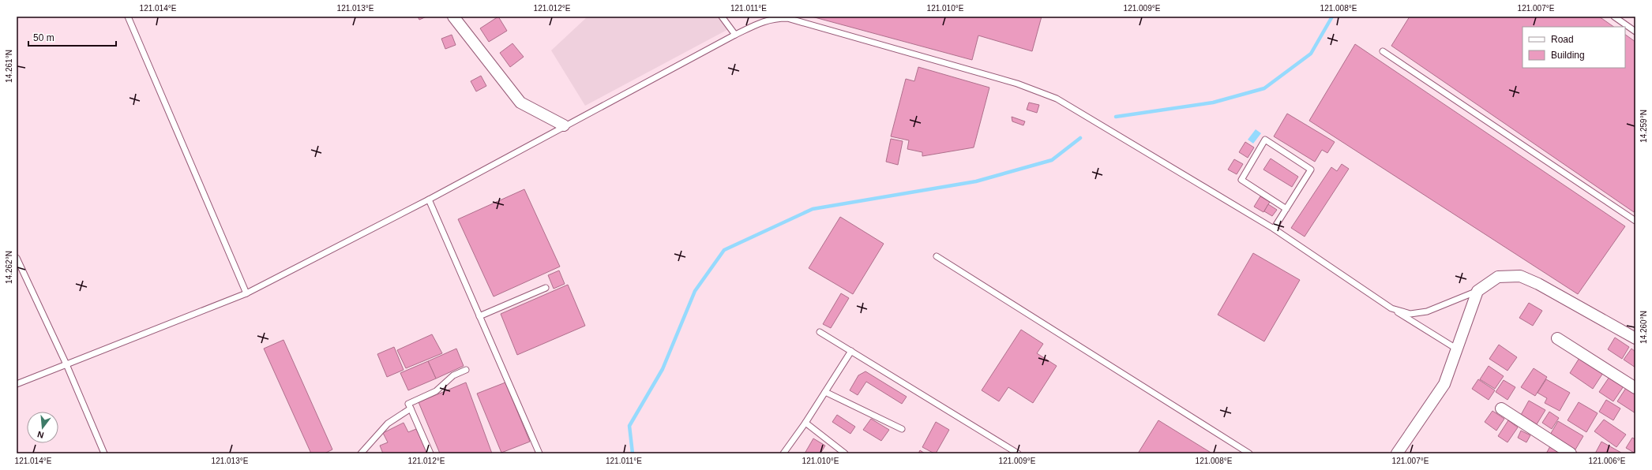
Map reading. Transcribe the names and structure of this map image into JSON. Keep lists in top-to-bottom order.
{
  "legend": ["Road", "Building"],
  "scale_bar": "50 m",
  "north": "bottom",
  "coordinates": [
    "121.014°E",
    "121.013°E",
    "121.012°E",
    "121.011°E",
    "121.010°E",
    "121.009°E",
    "121.008°E",
    "121.007°E",
    "14.261°N",
    "14.259°N",
    "14.262°N",
    "14.260°N",
    "121.006°E"
  ]
}
